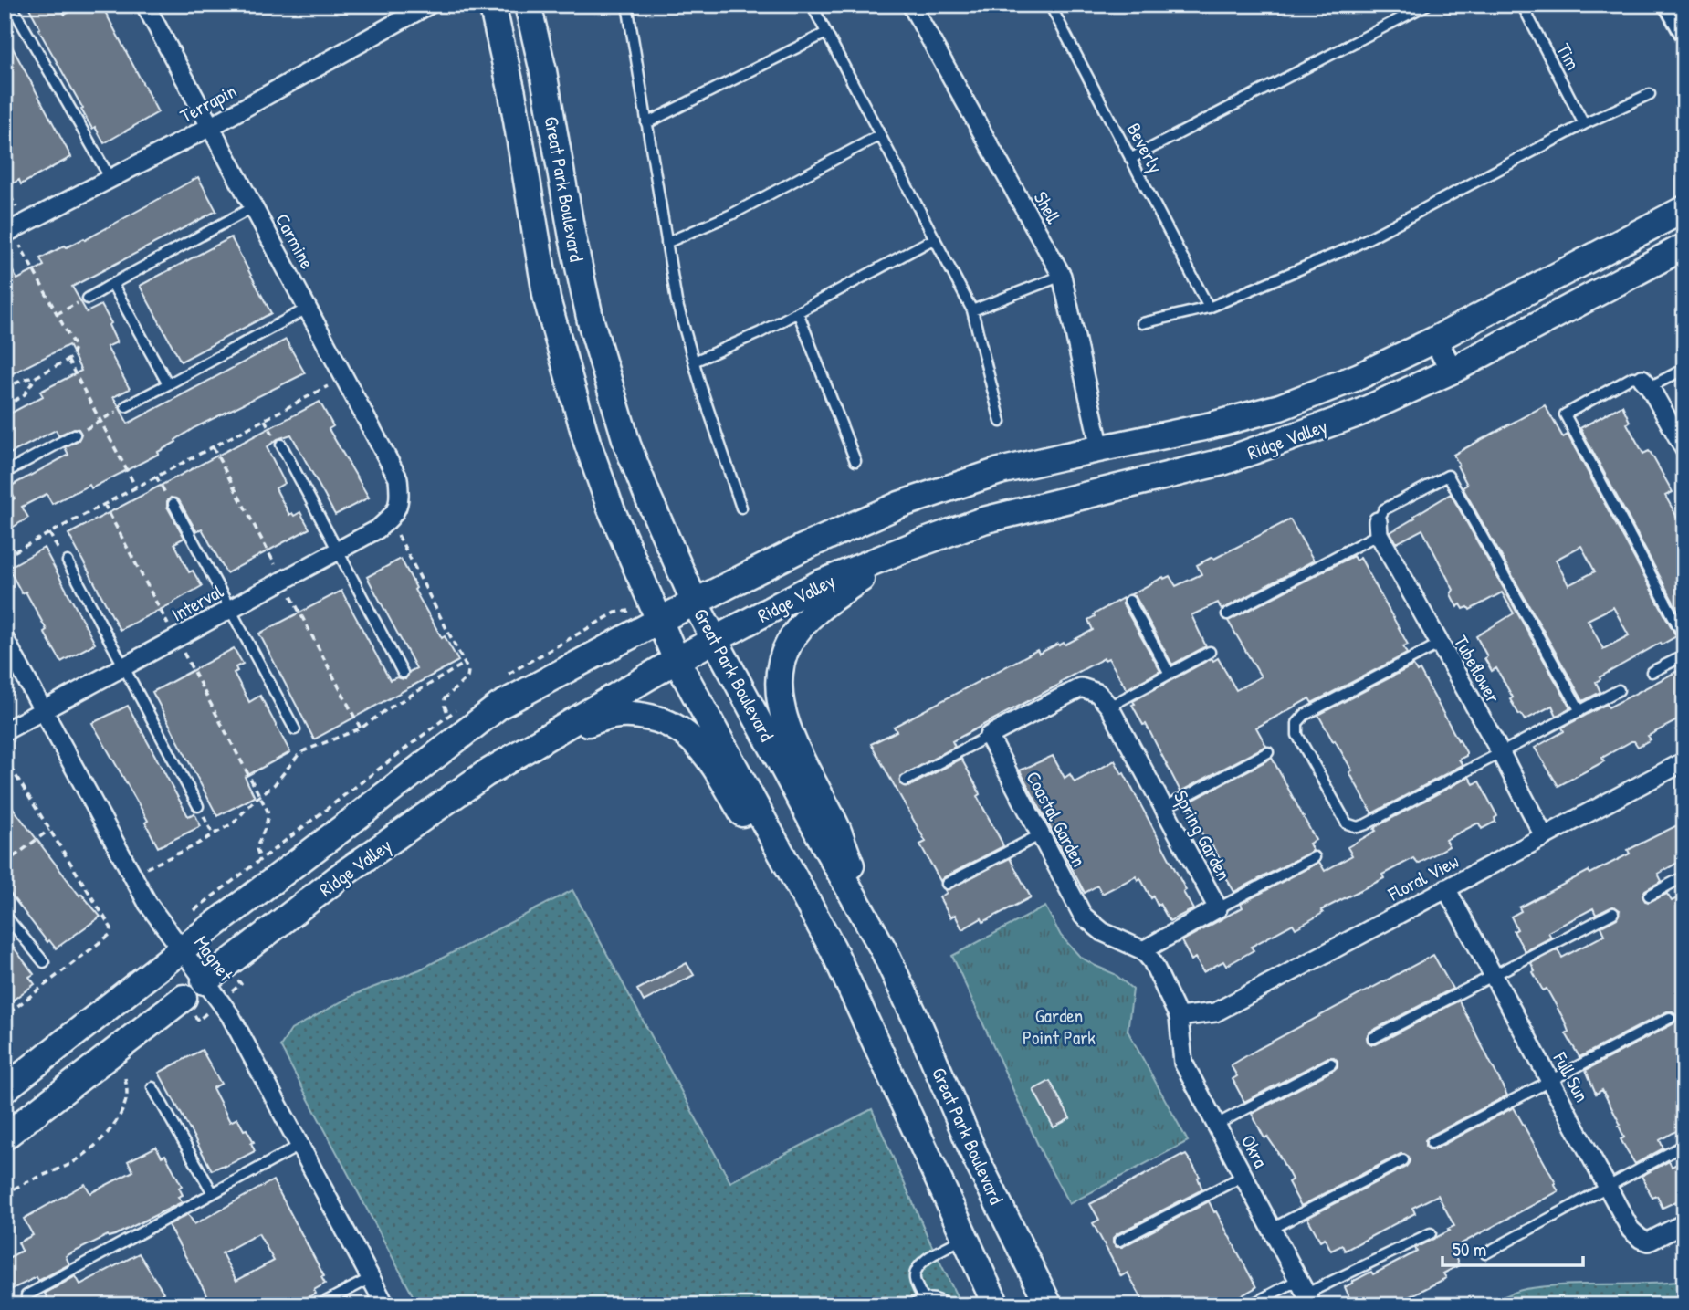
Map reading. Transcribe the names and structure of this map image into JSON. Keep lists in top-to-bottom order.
{
  "streets": {
    "main road": ["Great Park Boulevard", "Ridge Valley"],
    "street": [
      "Terrapin",
      "Shell",
      "Carmine",
      "Interval",
      "Tubeflower",
      "Coastal Garden",
      "Spring Garden",
      "Floral View",
      "Magnet",
      "Full Sun",
      "Okra"
    ],
    "lane": ["Tim", "Beverly"]
  },
  "crossings": [
    ["Terrapin", "Carmine"],
    ["Great Park Boulevard", "Ridge Valley"],
    ["Shell", "Ridge Valley"],
    ["Carmine", "Interval"],
    ["Ridge Valley", "Magnet"],
    ["Interval", "Magnet"],
    ["Tubeflower", "Floral View"],
    ["Coastal Garden", "Spring Garden"],
    ["Floral View", "Full Sun"],
    ["Floral View", "Okra"]
  ],
  "parks": ["Garden Point Park"],
  "scale_bar": "50 m"
}
